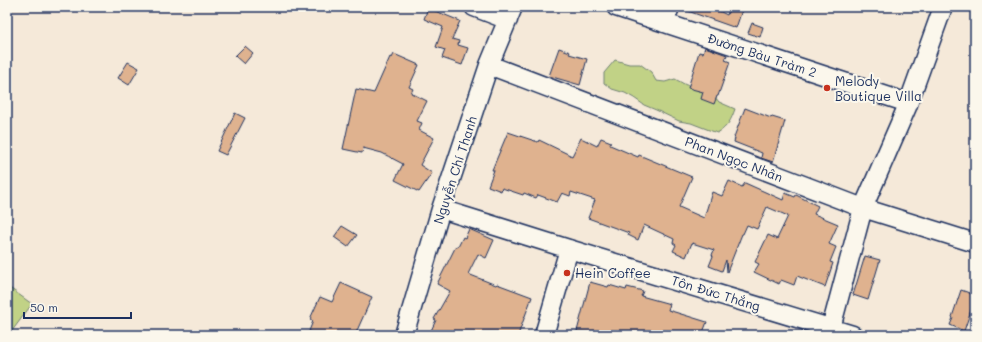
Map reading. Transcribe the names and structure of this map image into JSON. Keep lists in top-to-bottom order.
{
  "streets": {
    "street": [
      "Đường Bàu Tràm 2",
      "Phan Ngọc Nhân",
      "Nguyễn Chí Thanh",
      "Tôn Đức Thắng"
    ]
  },
  "crossings": [
    ["Phan Ngọc Nhân", "Nguyễn Chí Thanh"],
    ["Nguyễn Chí Thanh", "Tôn Đức Thắng"]
  ],
  "places": ["Melody Boutique Villa", "Hein Coffee"],
  "scale_bar": "50 m"
}
